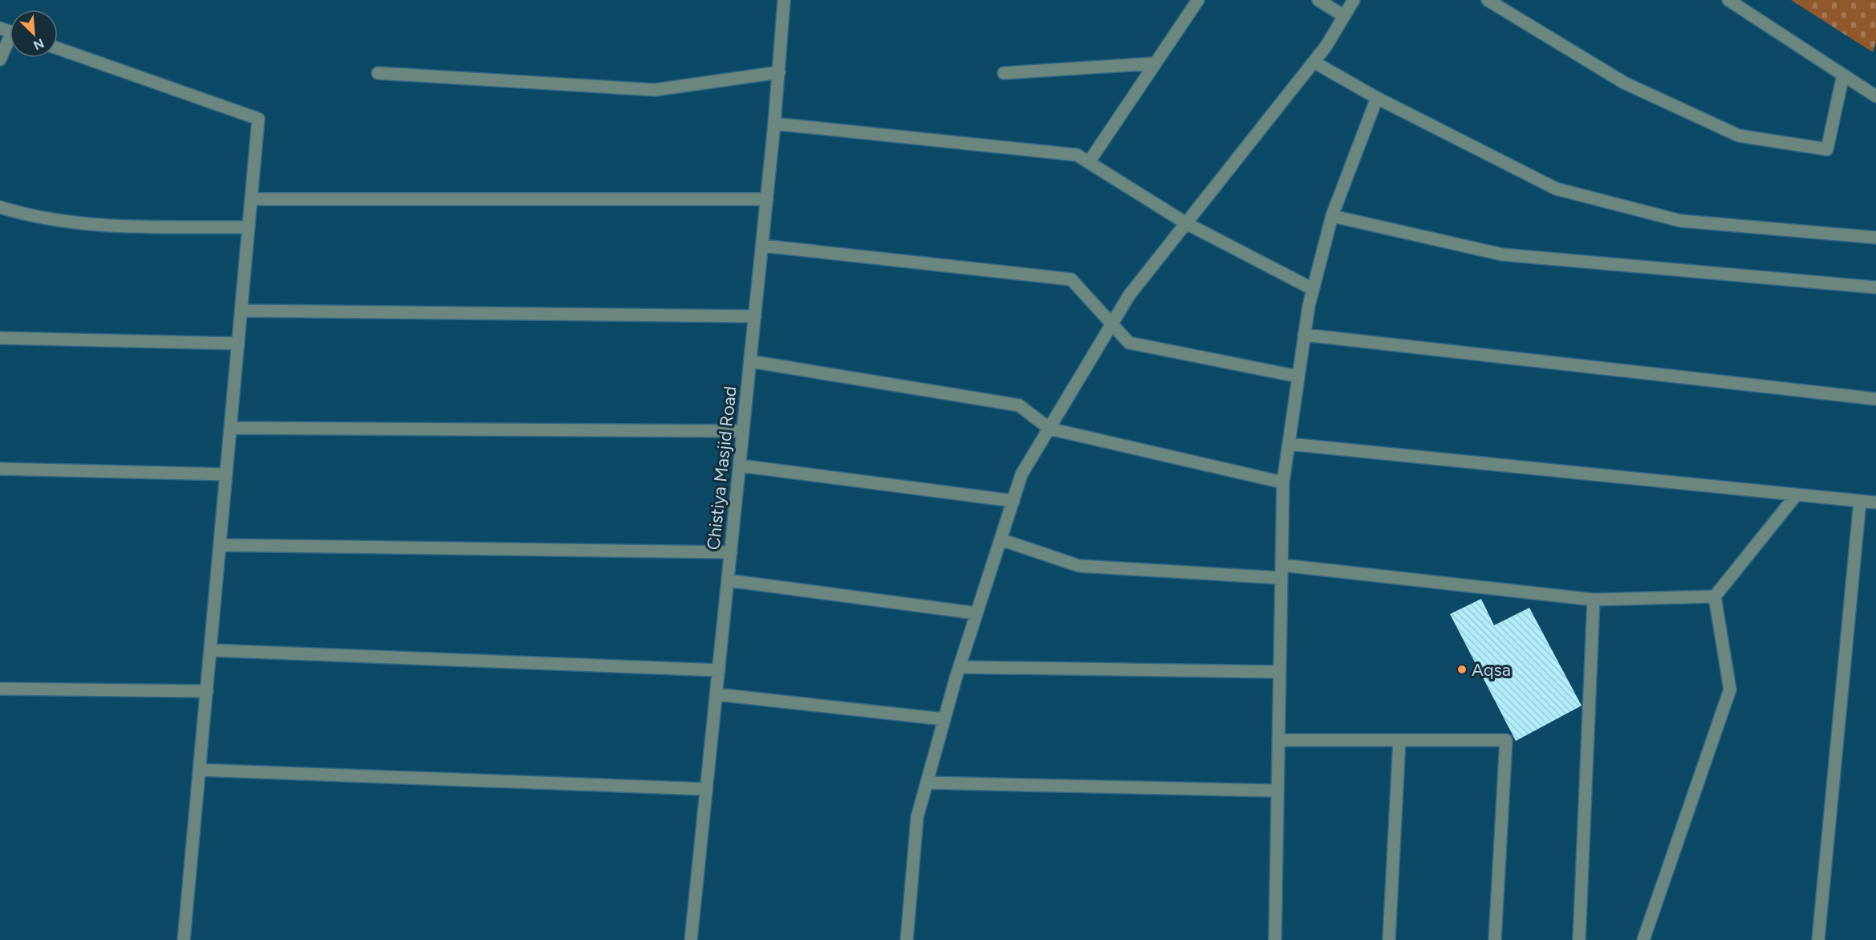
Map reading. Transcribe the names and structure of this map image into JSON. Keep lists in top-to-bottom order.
{
  "streets": {
    "street": ["Chistiya Masjid Road"]
  },
  "places": ["Aqsa"],
  "north": "bottom right"
}
